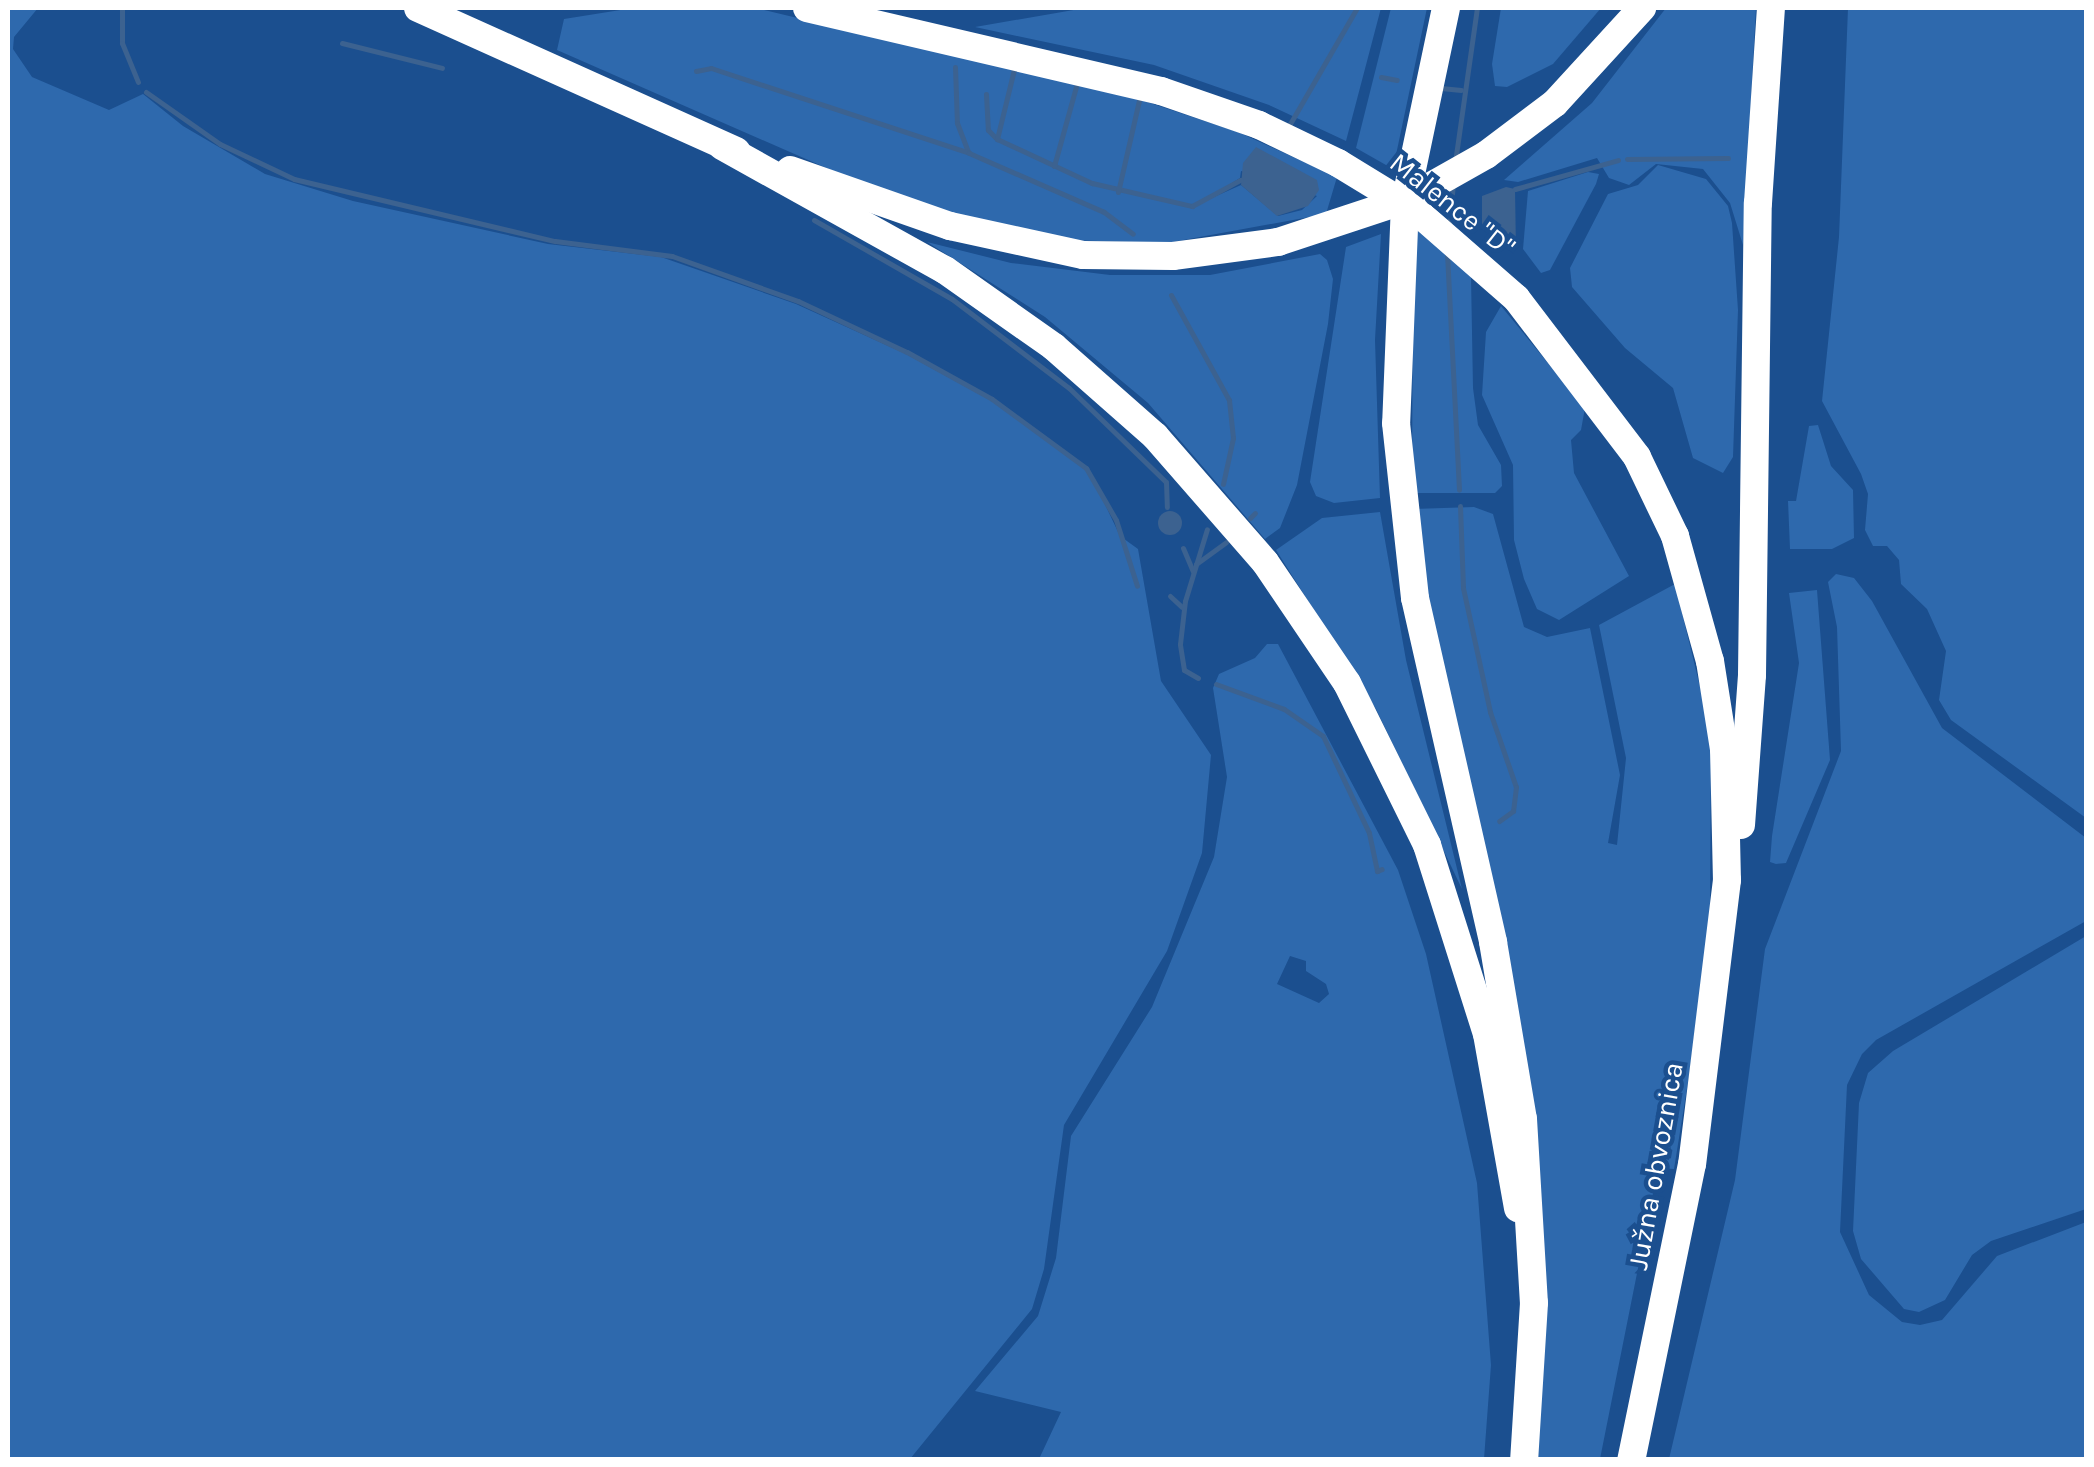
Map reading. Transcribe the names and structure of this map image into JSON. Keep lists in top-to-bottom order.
{
  "streets": {
    "highway": ["Malence \"D\"", "Južna obvoznica"]
  },
  "crossings": [
    ["Malence \"D\"", "Južna obvoznica"]
  ]
}
